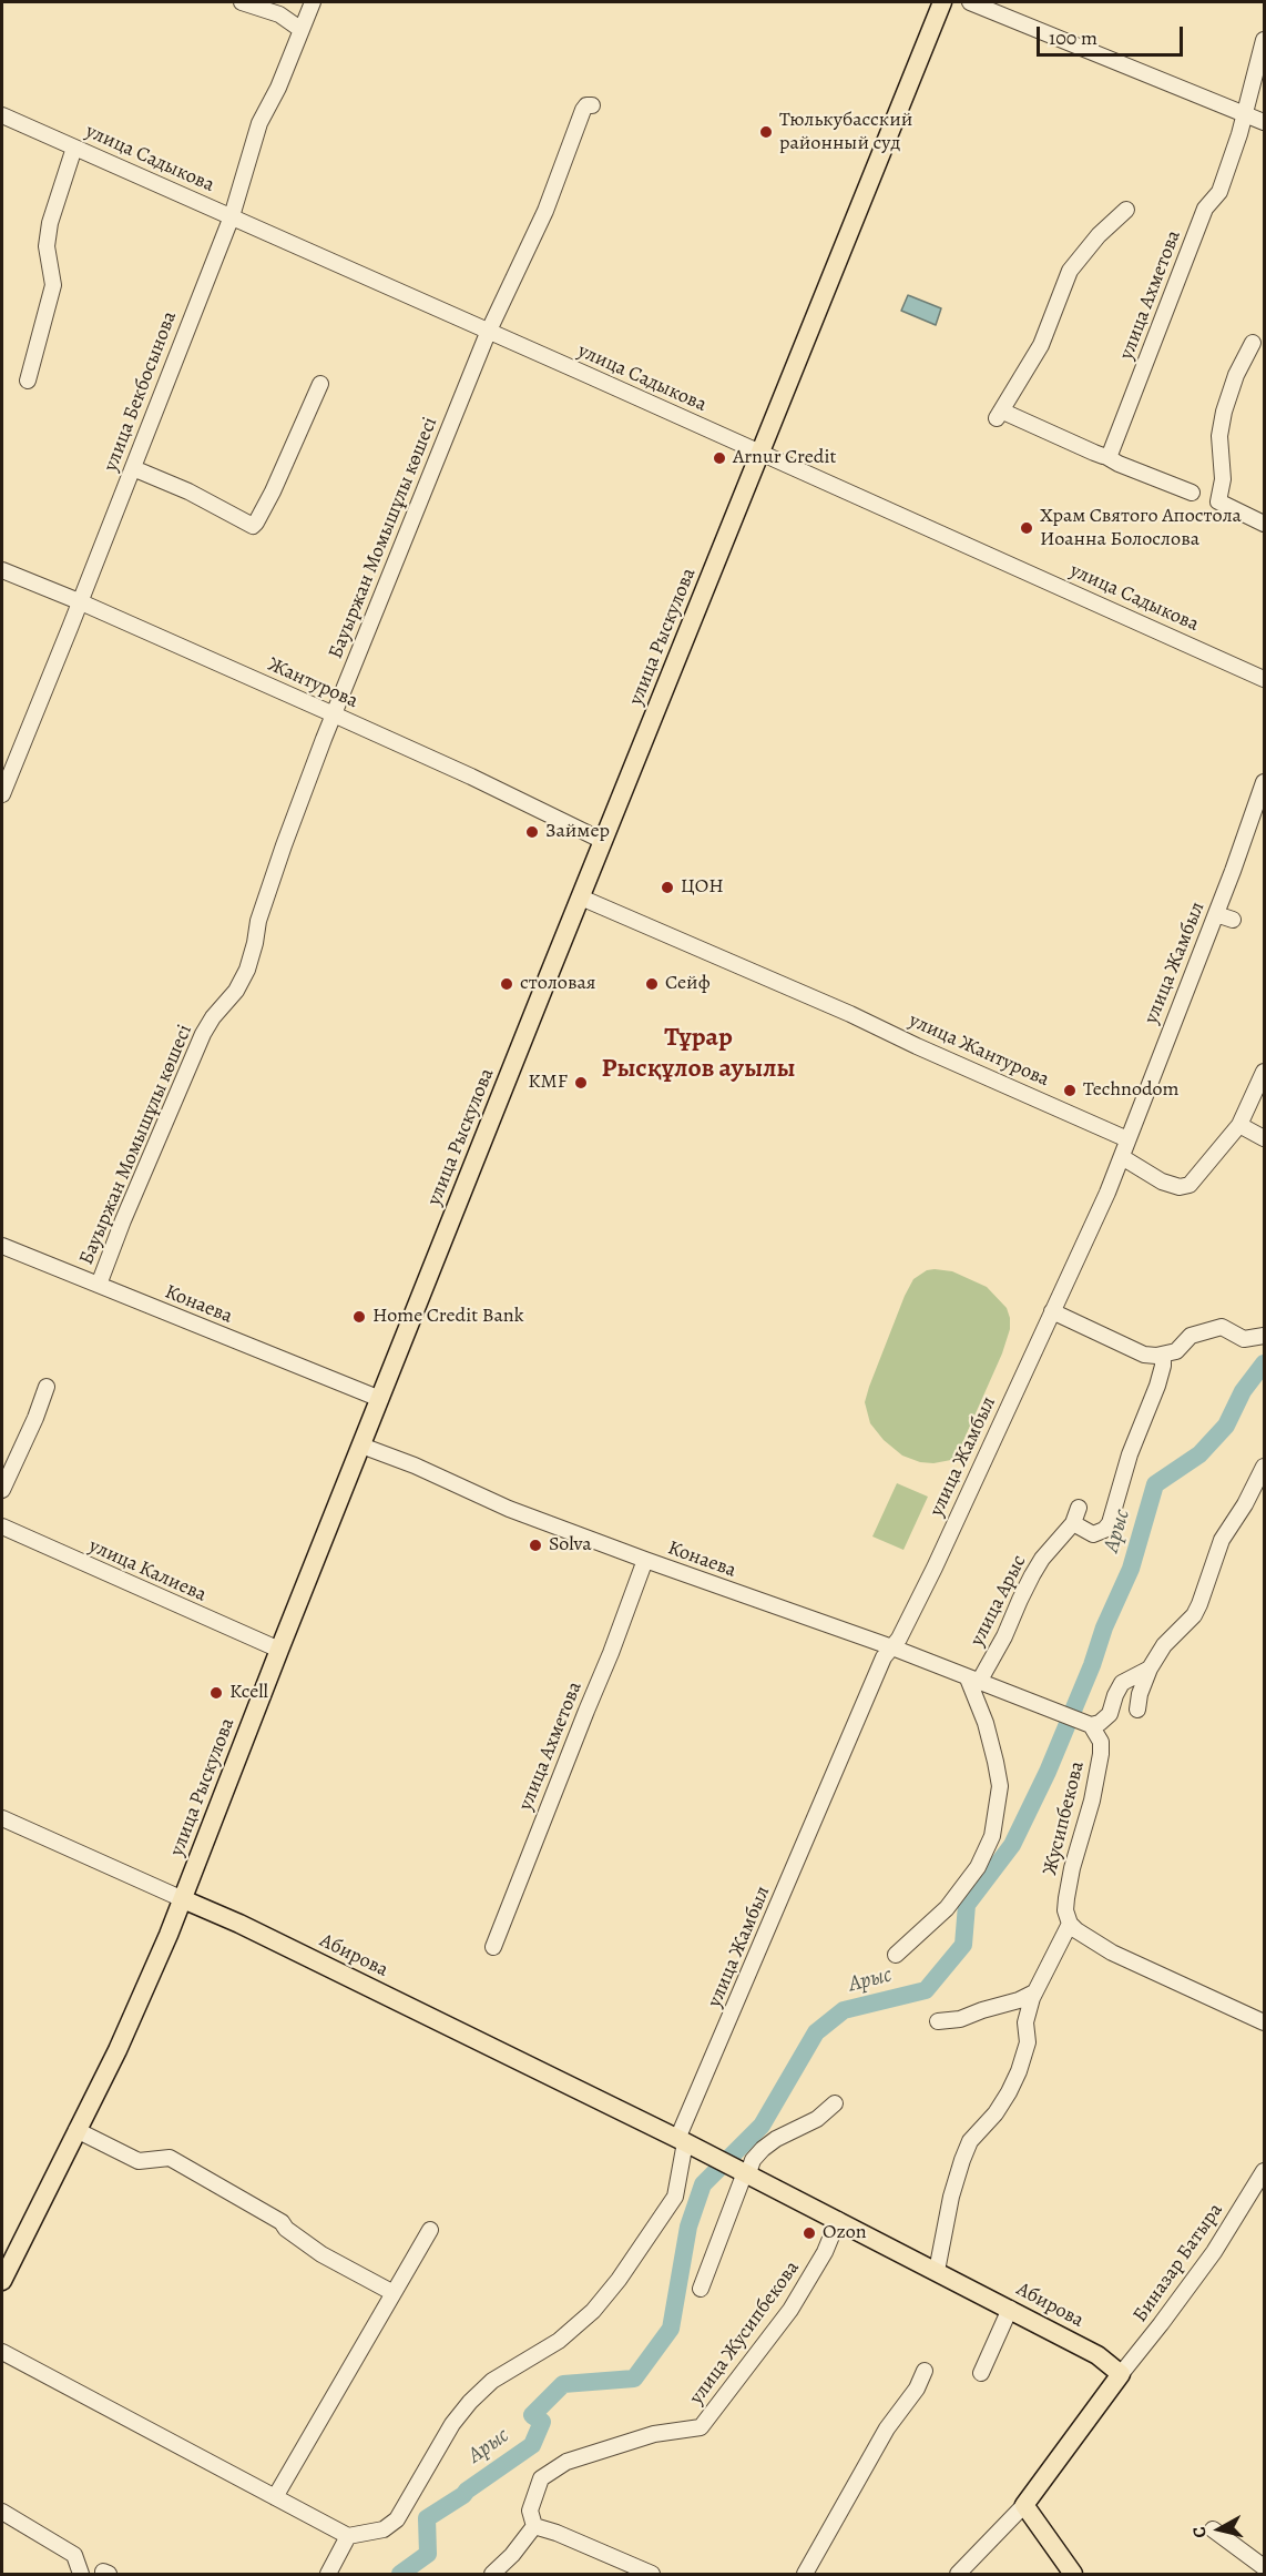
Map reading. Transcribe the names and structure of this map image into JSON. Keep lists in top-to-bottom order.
{
  "streets": {
    "main road": ["улица Рыскулова", "Абирова"],
    "street": [
      "улица Садыкова",
      "улица Ахметова",
      "улица Бекбосынова",
      "Бауыржан Момышұлы көшесі",
      "Жантурова",
      "улица Жамбыл",
      "улица Жантурова",
      "Конаева",
      "улица Калиева",
      "улица Арыс",
      "Жусипбекова",
      "Биназар Батыра",
      "улица Жусипбекова"
    ]
  },
  "crossings": [
    ["улица Садыкова", "улица Бекбосынова"],
    ["улица Садыкова", "Бауыржан Момышұлы көшесі"],
    ["улица Садыкова", "улица Рыскулова"],
    ["улица Ахметова", "Конаева"],
    ["улица Бекбосынова", "Жантурова"],
    ["Бауыржан Момышұлы көшесі", "Жантурова"],
    ["Бауыржан Момышұлы көшесі", "Конаева"],
    ["улица Рыскулова", "Жантурова"],
    ["улица Рыскулова", "улица Жантурова"],
    ["улица Рыскулова", "Конаева"],
    ["улица Рыскулова", "улица Калиева"],
    ["улица Рыскулова", "Абирова"],
    ["улица Жамбыл", "улица Жантурова"],
    ["улица Жамбыл", "Конаева"],
    ["улица Жамбыл", "Абирова"],
    ["Конаева", "улица Арыс"],
    ["Конаева", "Жусипбекова"],
    ["Абирова", "Биназар Батыра"],
    ["Абирова", "улица Жусипбекова"]
  ],
  "districts": ["Тұрар Рысқұлов ауылы"],
  "water": ["Арыс"],
  "places": [
    "Тюлькубасский районный суд",
    "Arnur Credit",
    "Храм Святого Апостола Иоанна Болослова",
    "Займер",
    "ЦОН",
    "столовая",
    "Сейф",
    "KMF",
    "Technodom",
    "Home Credit Bank",
    "Solva",
    "Kcell",
    "Ozon"
  ],
  "scale_bar": "100 m",
  "north": "left"
}
